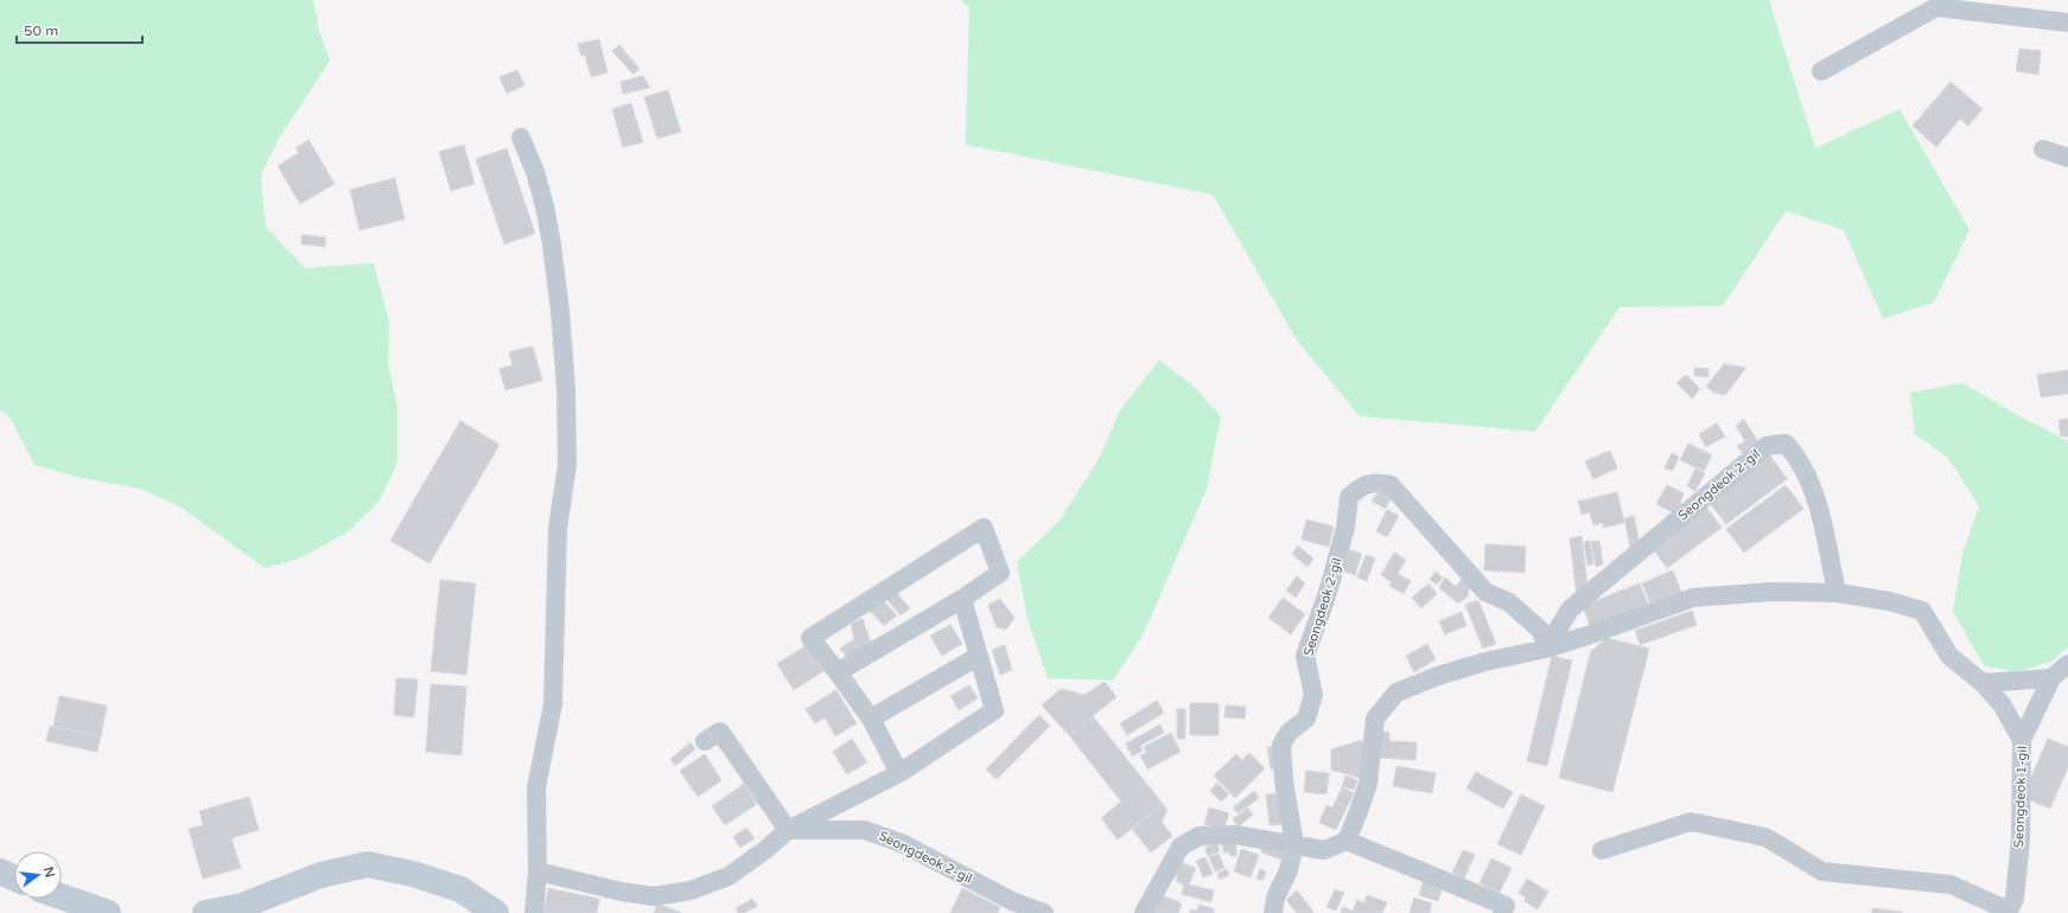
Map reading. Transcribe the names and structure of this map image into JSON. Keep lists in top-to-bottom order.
{
  "streets": {
    "street": ["Seongdeok 2-gil", "Seongdeok 1-gil"]
  },
  "scale_bar": "50 m",
  "north": "right"
}
